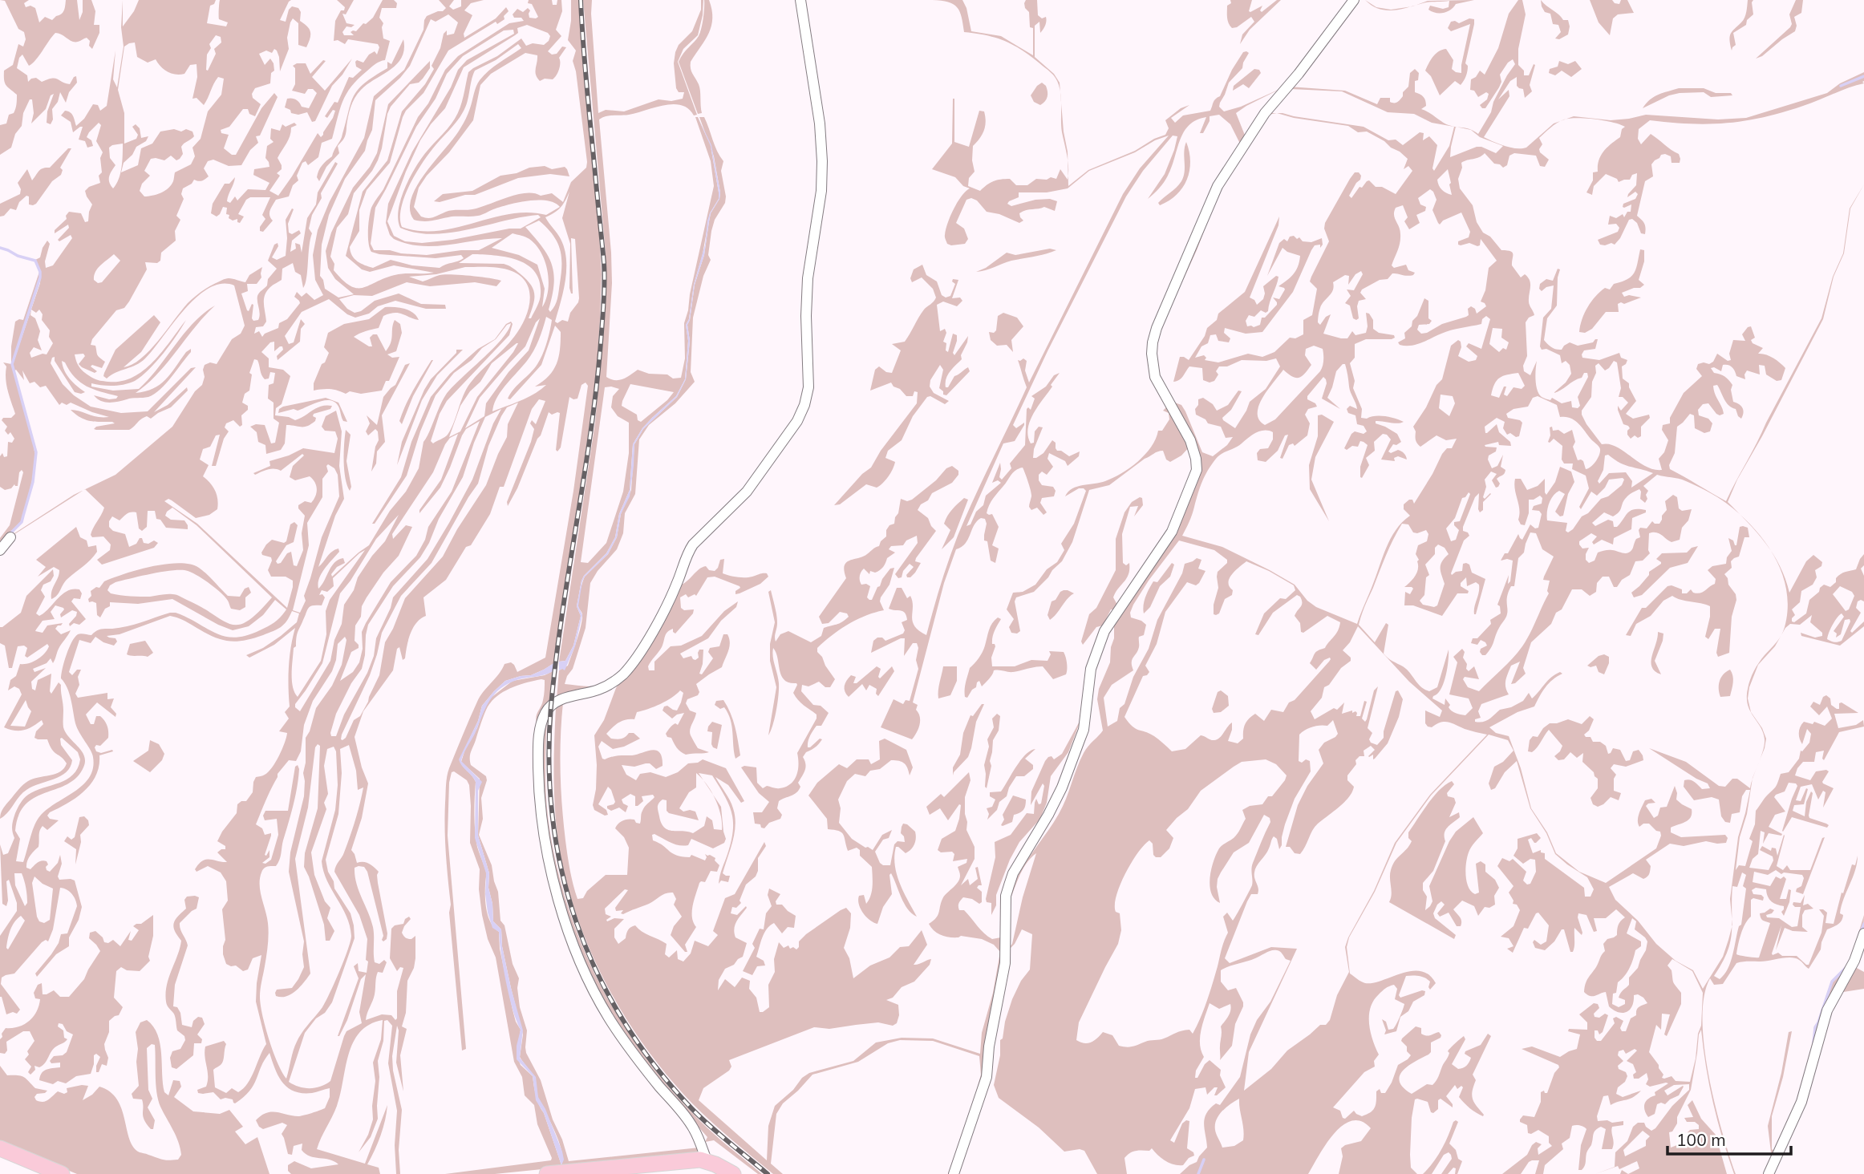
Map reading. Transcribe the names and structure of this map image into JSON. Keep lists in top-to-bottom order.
{
  "scale_bar": "100 m"
}
